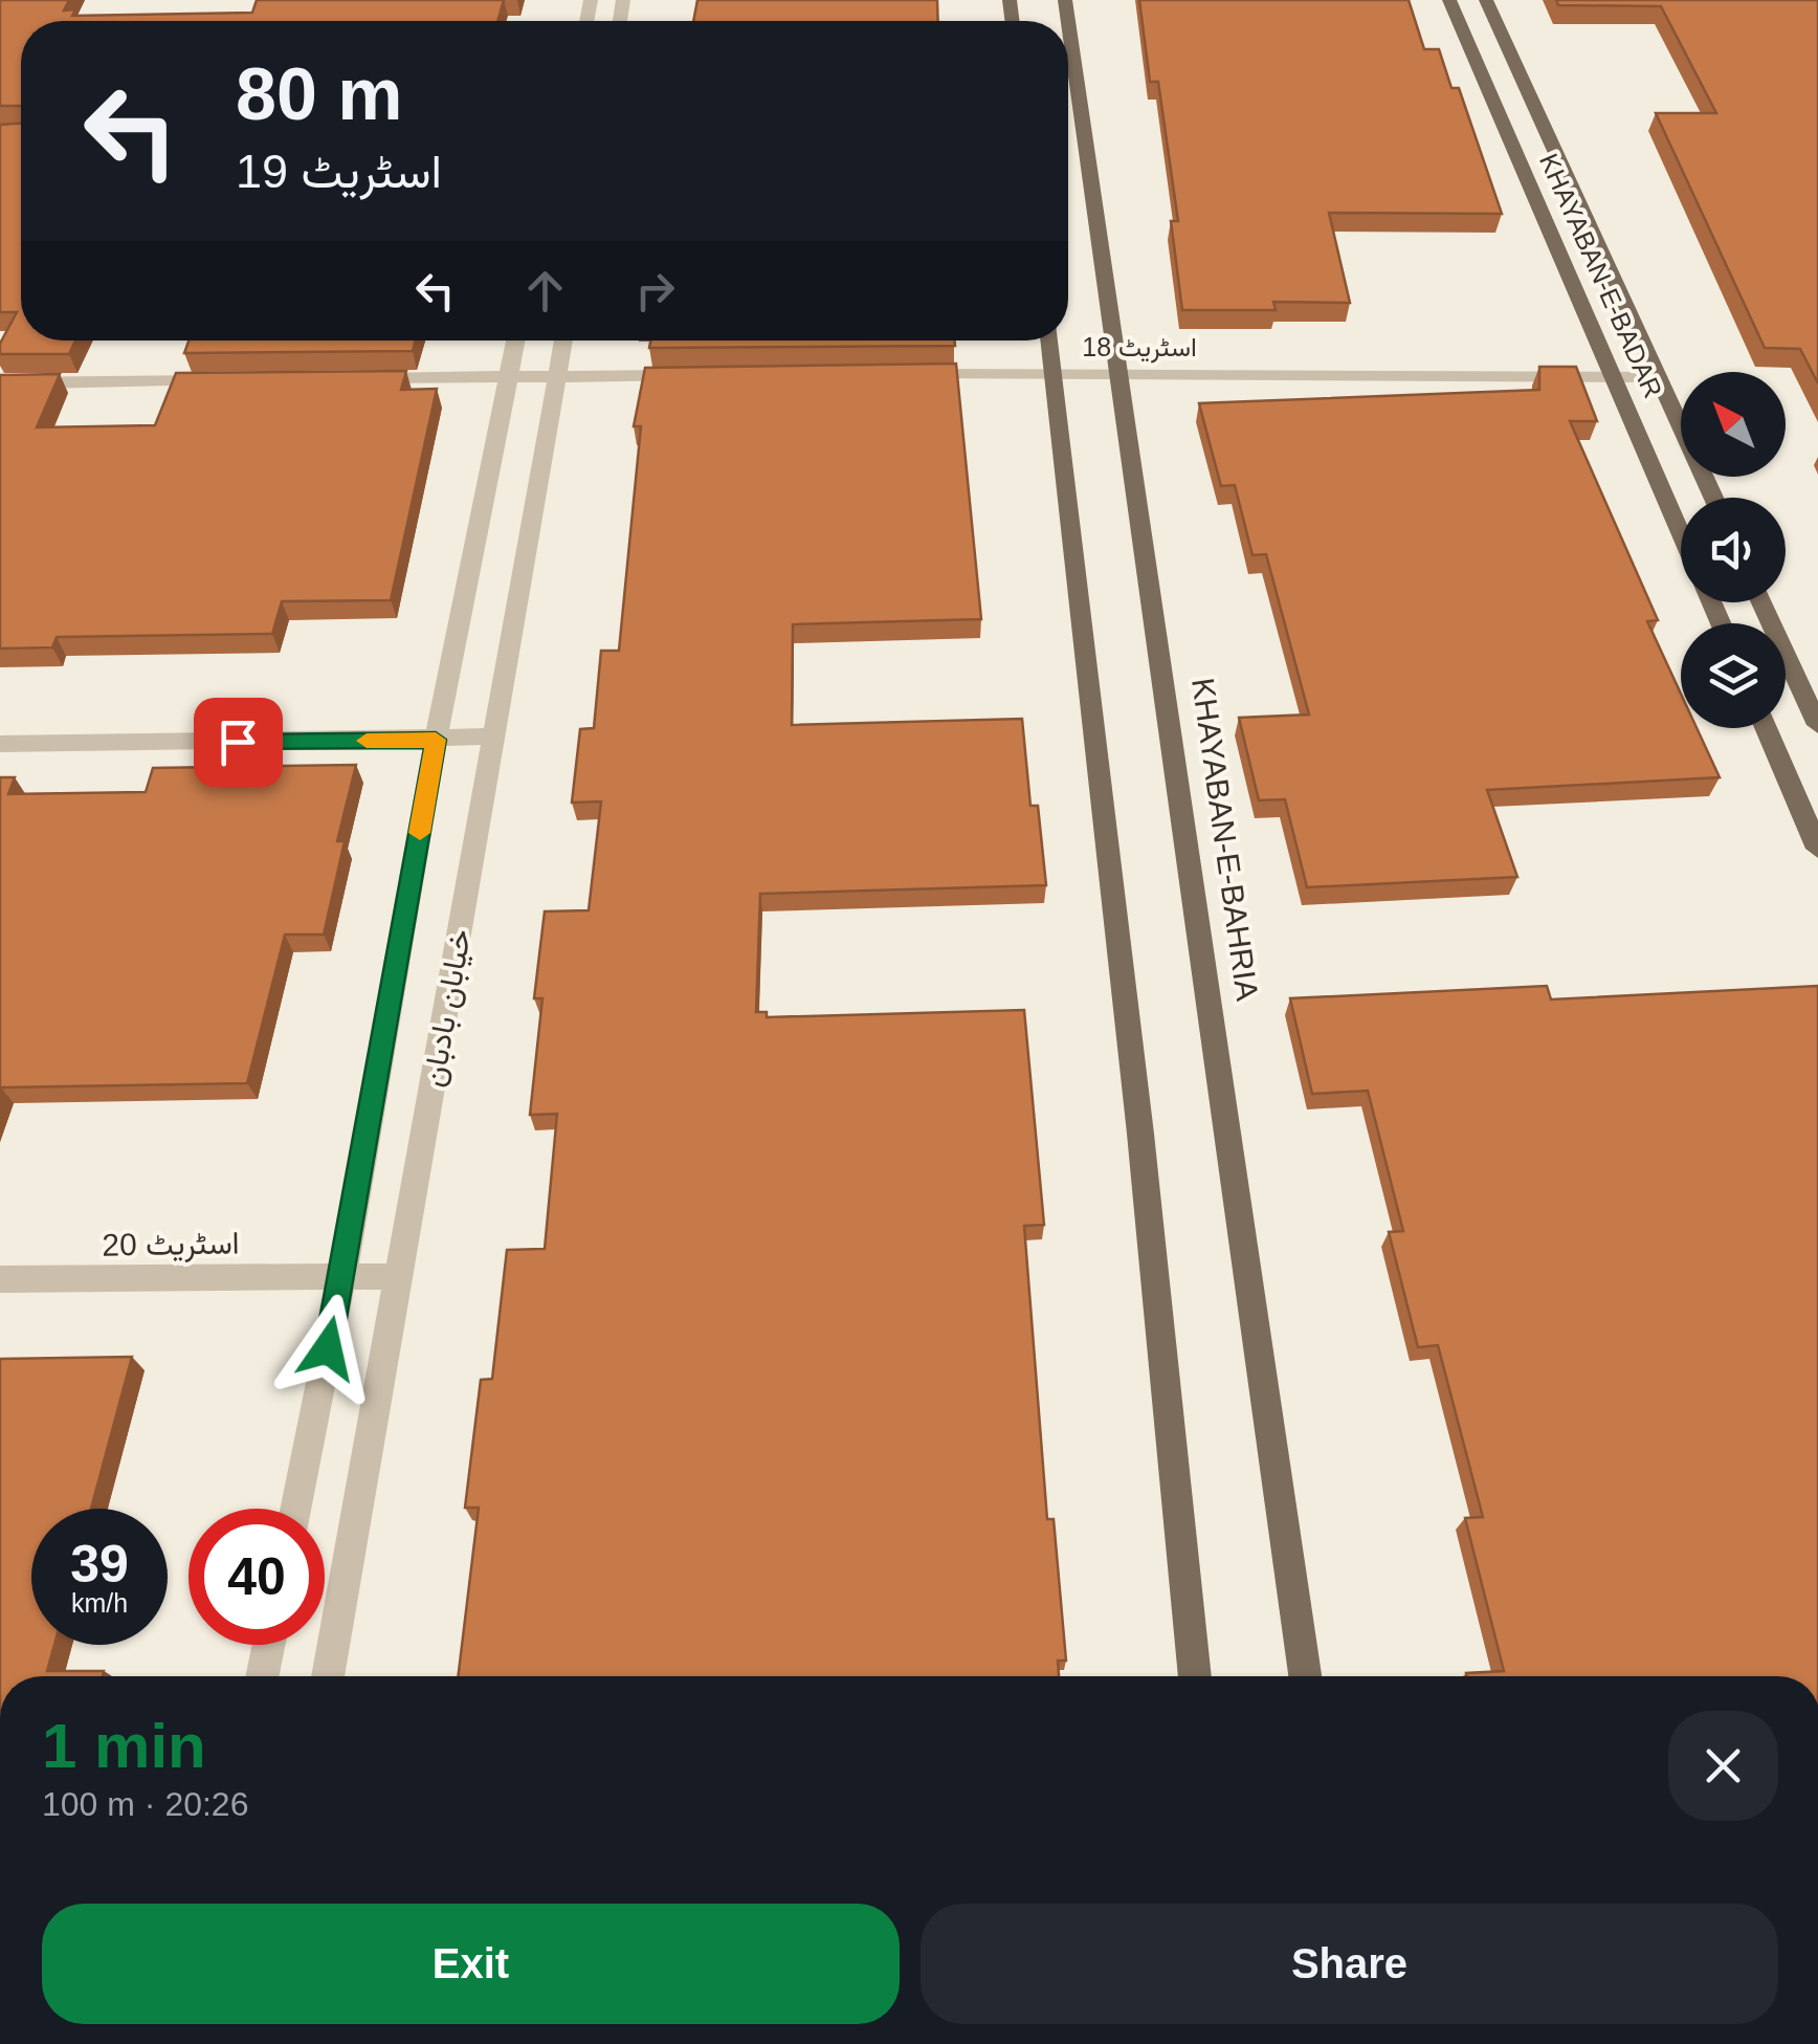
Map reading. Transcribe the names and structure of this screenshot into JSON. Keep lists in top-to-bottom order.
{
  "streets": {
    "main road": ["KHAYABAN-E-BADAR", "KHAYABAN-E-BAHRIA"],
    "street": ["اسٹریٹ 18", "خیابان بادبان", "اسٹریٹ 20"]
  },
  "crossings": [
    ["KHAYABAN-E-BADAR", "اسٹریٹ 18"],
    ["اسٹریٹ 18", "KHAYABAN-E-BAHRIA"],
    ["خیابان بادبان", "اسٹریٹ 20"]
  ],
  "north": "top left",
  "page": {
    "turn": ["80 m", "اسٹریٹ 19"],
    "speed": "39 km/h",
    "limit": "40",
    "heading": ["1 min", "100 m · 20:26"],
    "buttons": ["Exit", "Share"]
  }
}
